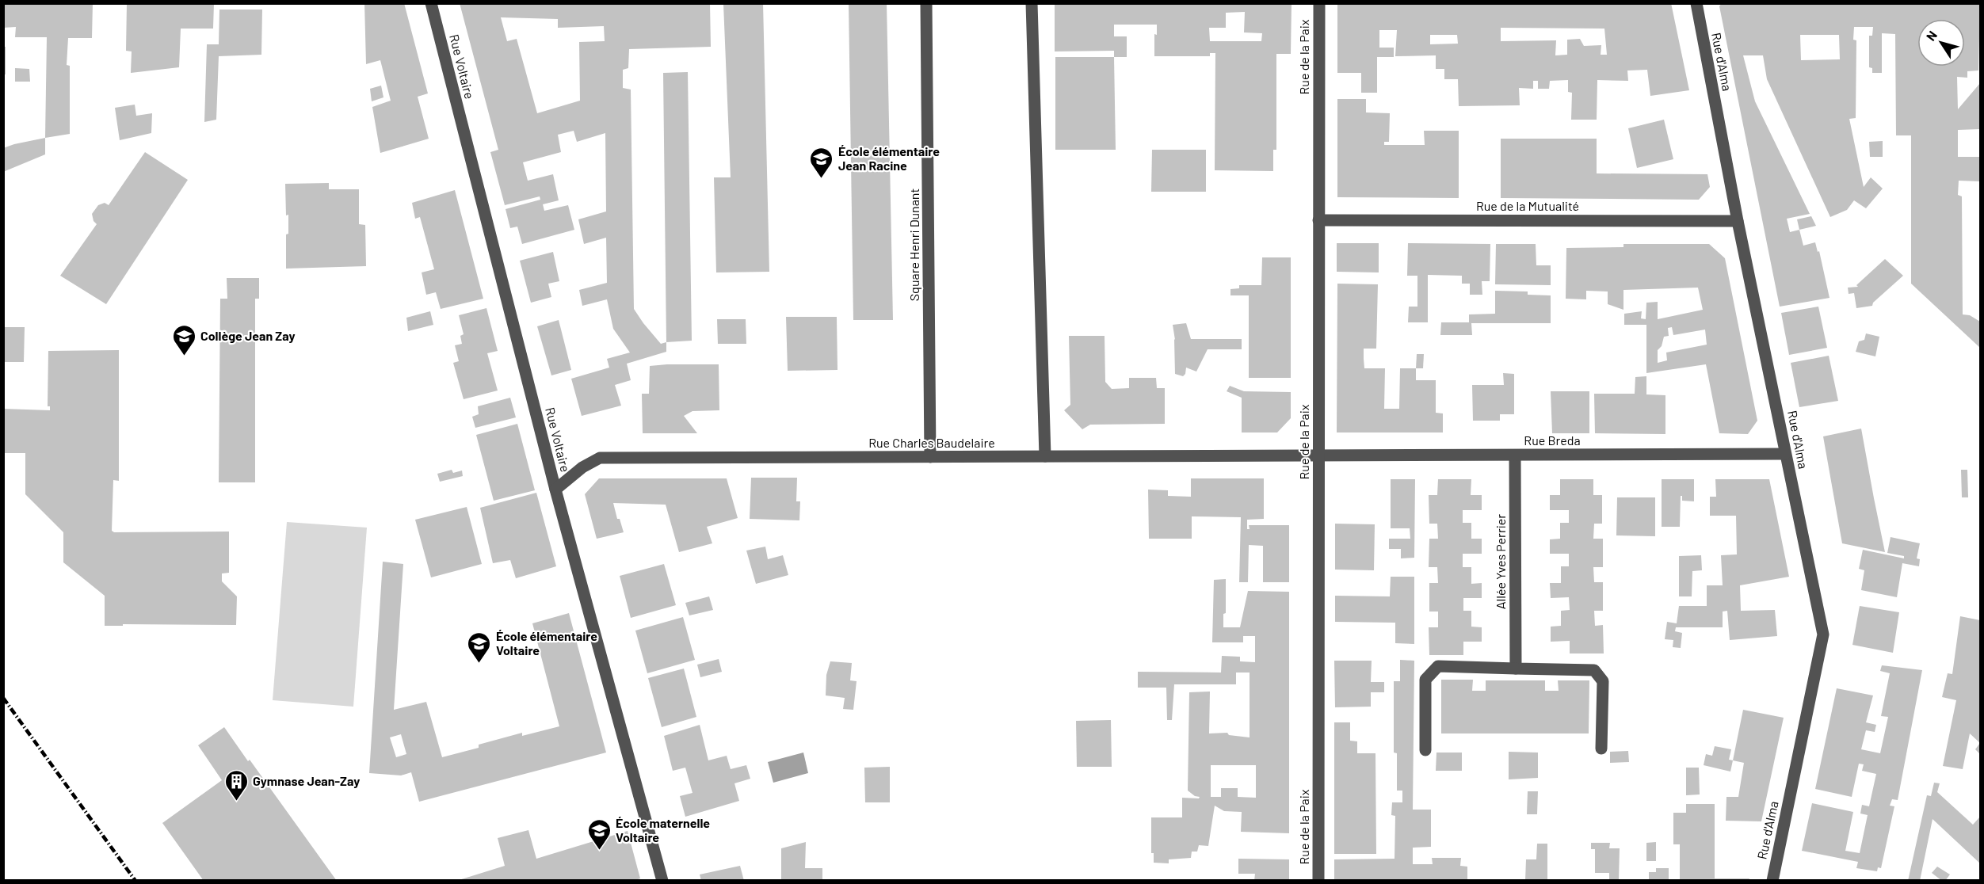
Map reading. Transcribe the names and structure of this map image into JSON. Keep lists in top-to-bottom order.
{
  "streets": {
    "street": [
      "Rue de la Paix",
      "Rue d'Alma",
      "Rue Voltaire",
      "Rue de la Mutualité",
      "Square Henri Dunant",
      "Rue Breda",
      "Rue Charles Baudelaire",
      "Allée Yves Perrier"
    ]
  },
  "crossings": [
    ["Rue de la Paix", "Rue de la Mutualité"],
    ["Rue de la Paix", "Rue Breda"],
    ["Rue de la Paix", "Rue Charles Baudelaire"],
    ["Rue d'Alma", "Rue de la Mutualité"],
    ["Rue d'Alma", "Rue Breda"],
    ["Rue Voltaire", "Rue Charles Baudelaire"],
    ["Square Henri Dunant", "Rue Charles Baudelaire"],
    ["Rue Breda", "Rue Charles Baudelaire"],
    ["Rue Breda", "Allée Yves Perrier"]
  ],
  "places": {
    "school or university": [
      "École élémentaire Jean Racine",
      "Collège Jean Zay",
      "École élémentaire Voltaire",
      "École maternelle Voltaire"
    ],
    "building": ["Gymnase Jean-Zay"]
  },
  "north": "top left"
}
